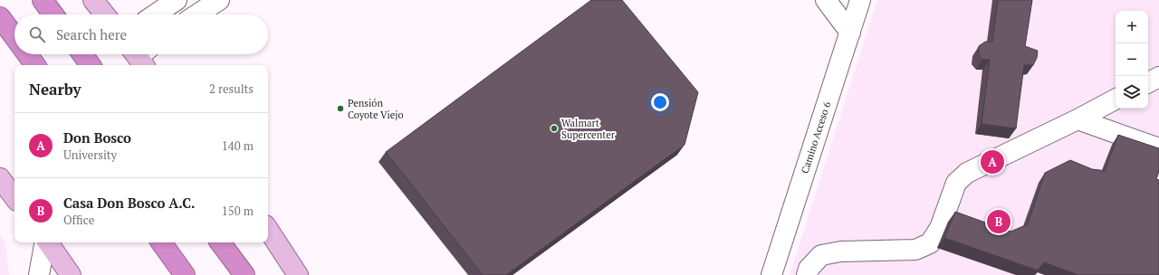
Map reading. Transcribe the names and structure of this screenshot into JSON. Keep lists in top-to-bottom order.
{
  "streets": {
    "street": ["Camino Acceso 6"]
  },
  "places": ["Pensión Coyote Viejo", "Walmart Supercenter"],
  "page": {
    "map_buttons": ["+", "−"],
    "search": "Search here",
    "heading": ["Nearby", "2 results"],
    "list": [
      {
        "mark": "A",
        "name": "Don Bosco",
        "note": "University",
        "value": "140 m"
      },
      {
        "mark": "B",
        "name": "Casa Don Bosco A.C.",
        "note": "Office",
        "value": "150 m"
      }
    ],
    "pins": ["A", "B"]
  }
}
